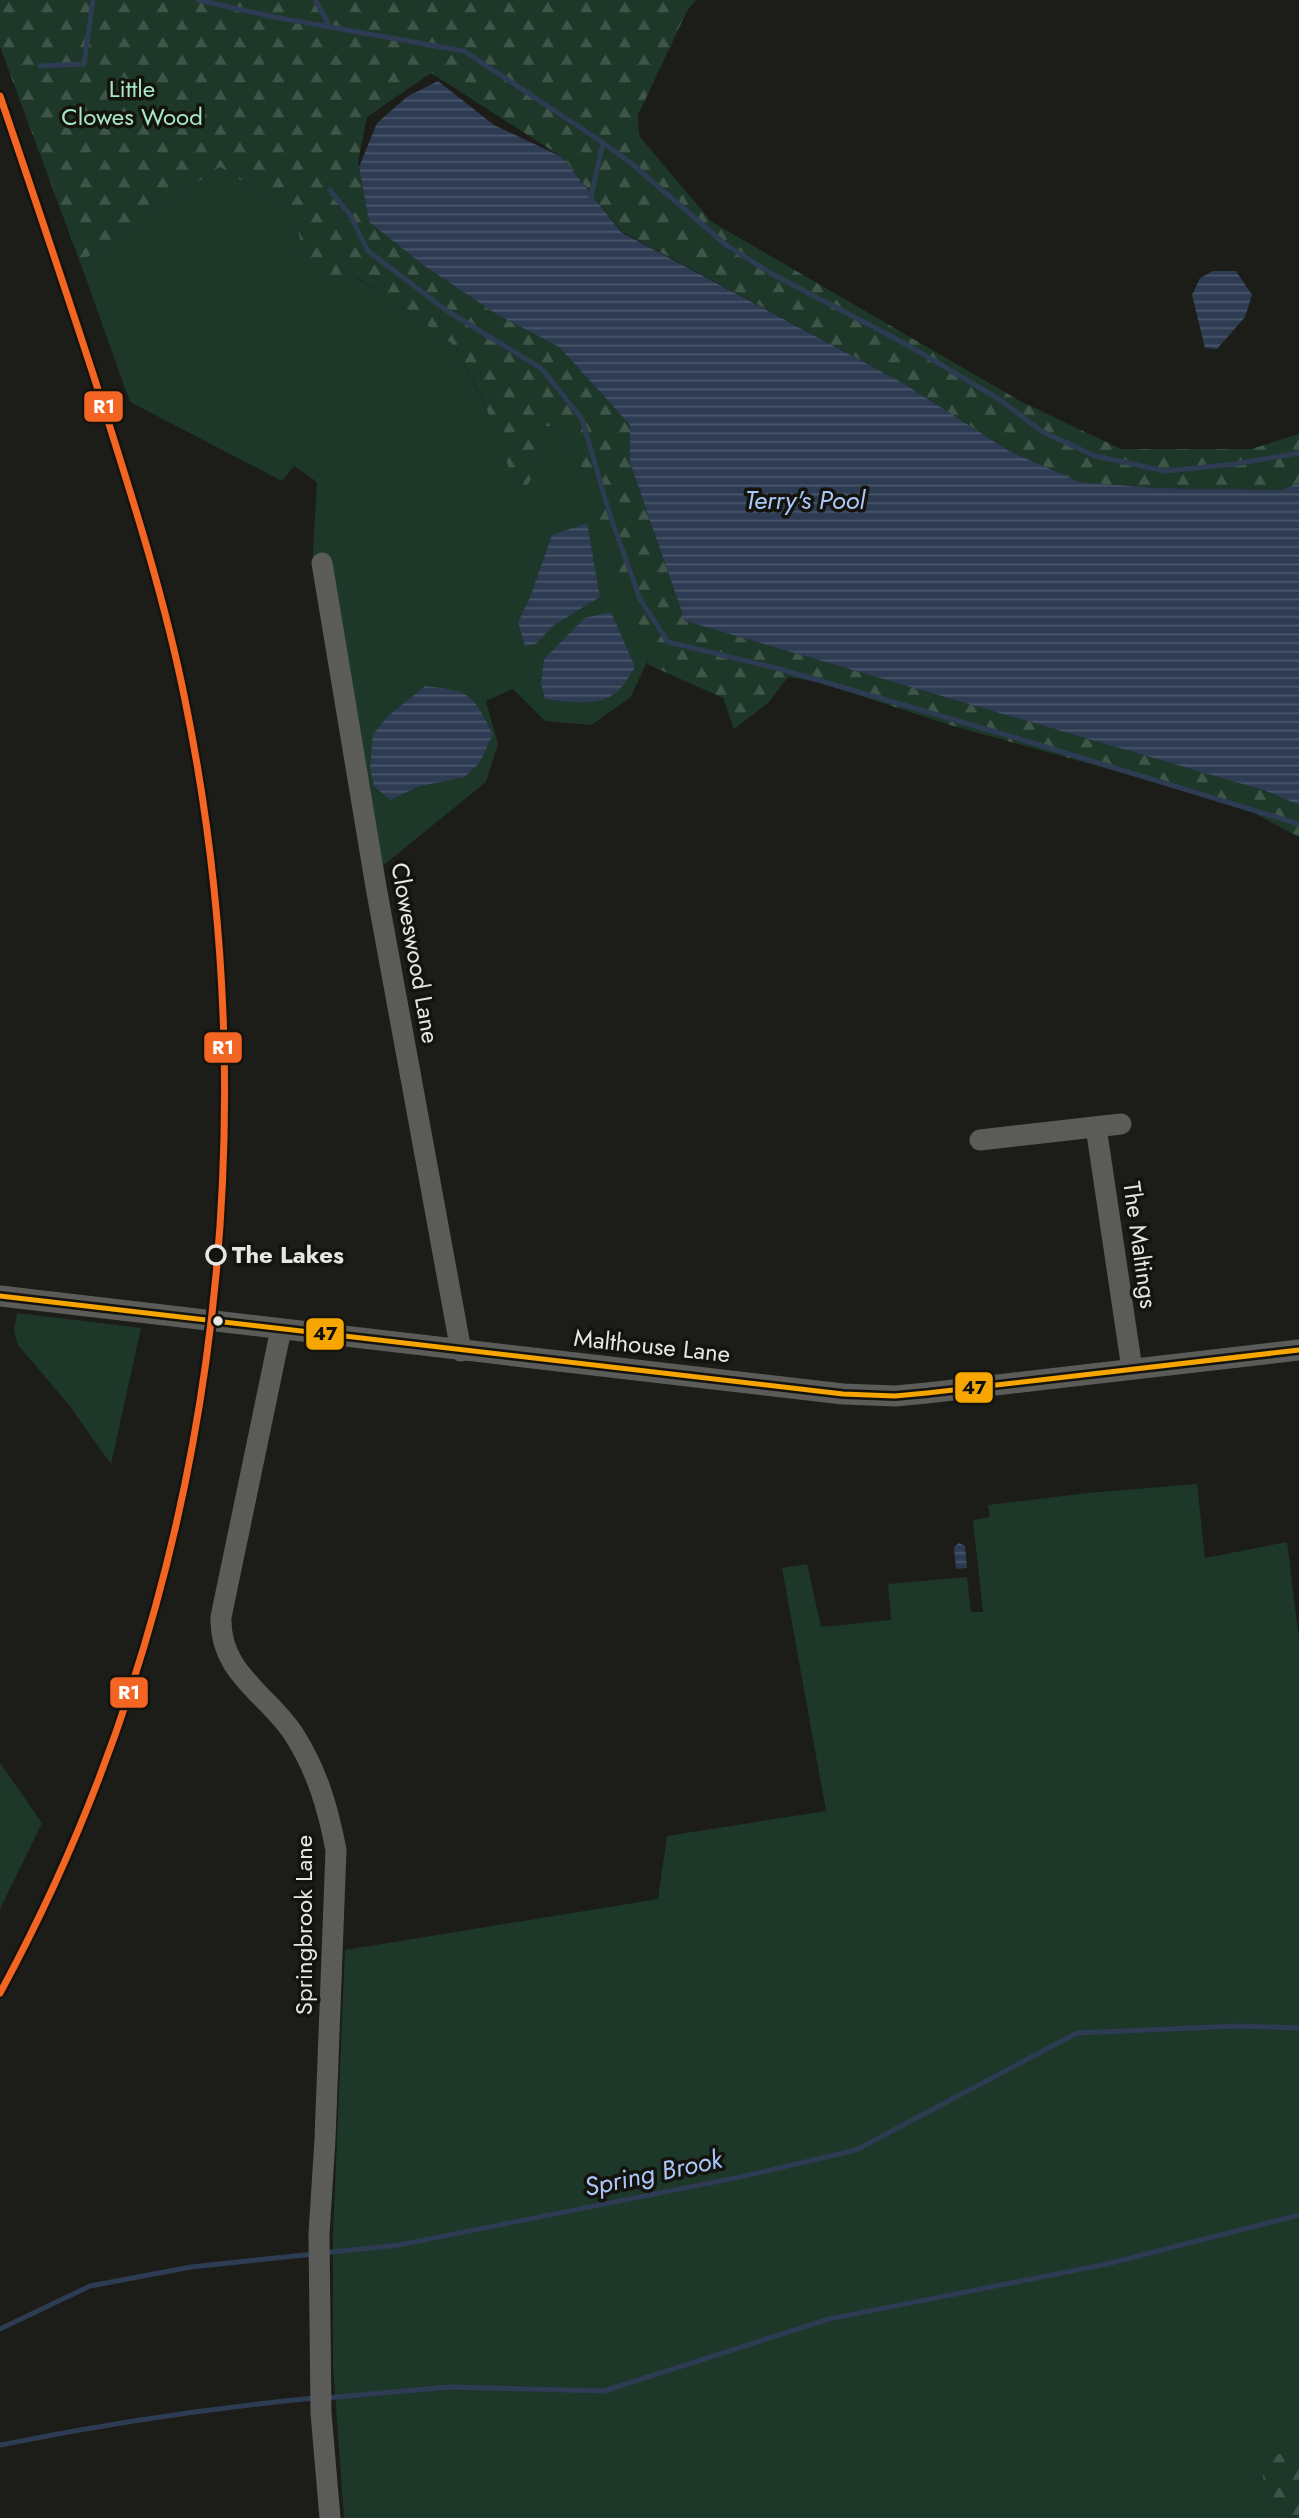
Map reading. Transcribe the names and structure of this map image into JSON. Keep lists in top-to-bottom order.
{
  "streets": {
    "street": [
      "Cloweswood Lane",
      "The Maltings",
      "Malthouse Lane",
      "Springbrook Lane"
    ]
  },
  "crossings": [
    ["Cloweswood Lane", "Malthouse Lane"],
    ["The Maltings", "Malthouse Lane"],
    ["Malthouse Lane", "Springbrook Lane"]
  ],
  "water": ["Terry's Pool", "Spring Brook"],
  "parks": ["Little Clowes Wood"],
  "places": ["The Lakes"],
  "lines": ["transit line R1", "transit line 47"]
}
